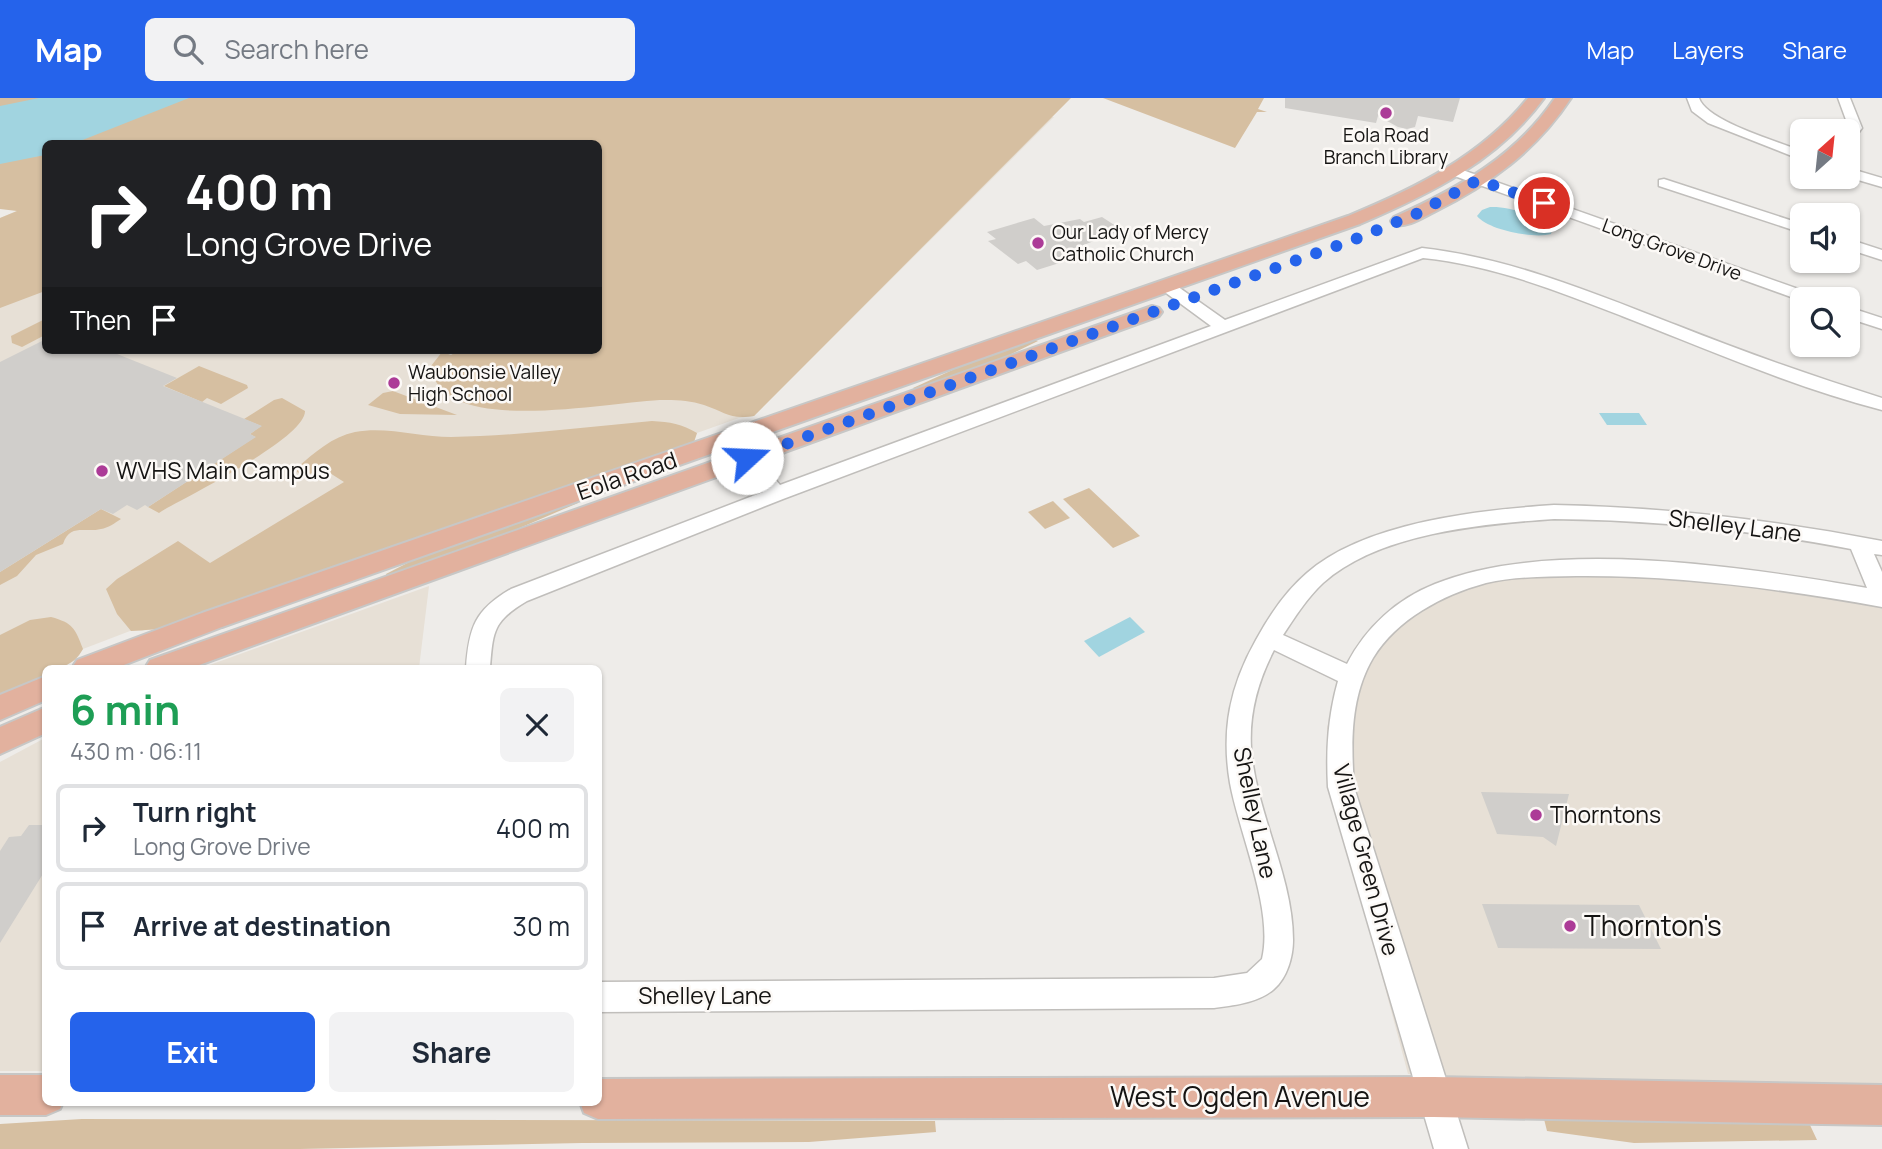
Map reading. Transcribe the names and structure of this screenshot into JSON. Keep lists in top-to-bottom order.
{
  "streets": {
    "main road": ["Eola Road", "West Ogden Avenue"],
    "street": ["Long Grove Drive", "Shelley Lane", "Village Green Drive"]
  },
  "crossings": [
    ["Long Grove Drive", "Eola Road"],
    ["Village Green Drive", "West Ogden Avenue"]
  ],
  "places": [
    "Eola Road Branch Library",
    "Our Lady of Mercy Catholic Church",
    "Waubonsie Valley High School",
    "WVHS Main Campus",
    "Thorntons",
    "Thornton's"
  ],
  "north": "top right",
  "page": {
    "header": "Map",
    "search": "Search here",
    "nav": ["Map", "Layers", "Share"],
    "turn": ["400 m", "Long Grove Drive"],
    "then": "Then",
    "heading": ["6 min", "430 m · 06:11"],
    "list": [
      {
        "name": "Turn right",
        "note": "Long Grove Drive",
        "value": "400 m"
      },
      {
        "name": "Arrive at destination",
        "value": "30 m"
      }
    ],
    "buttons": ["Exit", "Share"]
  }
}
